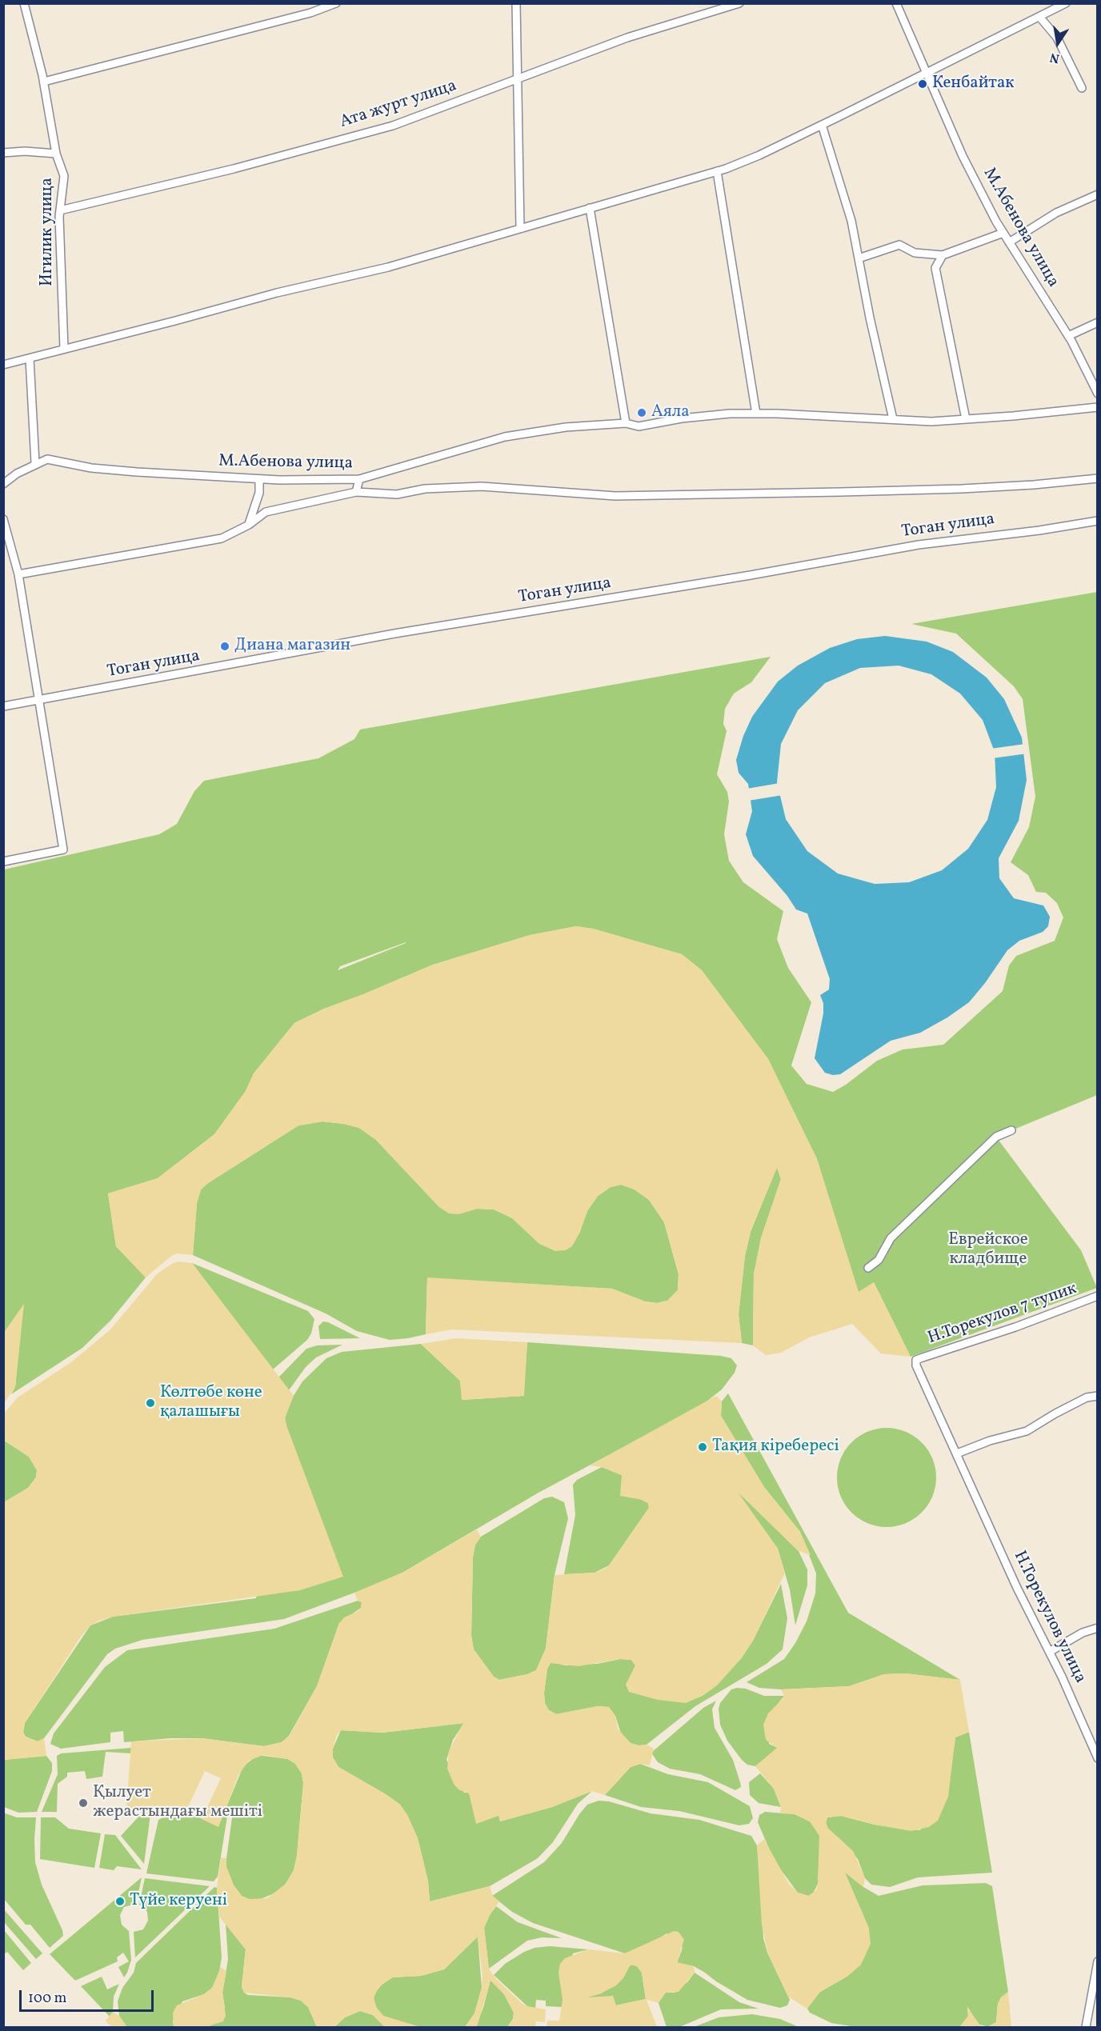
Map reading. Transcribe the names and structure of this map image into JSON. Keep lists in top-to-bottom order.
{
  "streets": {
    "street": [
      "Ата журт улица",
      "М.Абенова улица",
      "Игилик улица",
      "Тоган улица",
      "Н.Торекулов 7 тупик",
      "Н.Торекулов улица"
    ]
  },
  "crossings": [
    ["Ата журт улица", "Игилик улица"],
    ["Н.Торекулов 7 тупик", "Н.Торекулов улица"]
  ],
  "parks": ["Еврейское кладбище"],
  "places": [
    "Кенбайтак",
    "Аяла",
    "Диана магазин",
    "Көлтөбе көне қалашығы",
    "Тақия кіребересі",
    "Қылует жерастындағы мешіті",
    "Түйе керуені"
  ],
  "scale_bar": "100 m",
  "north": "bottom"
}
